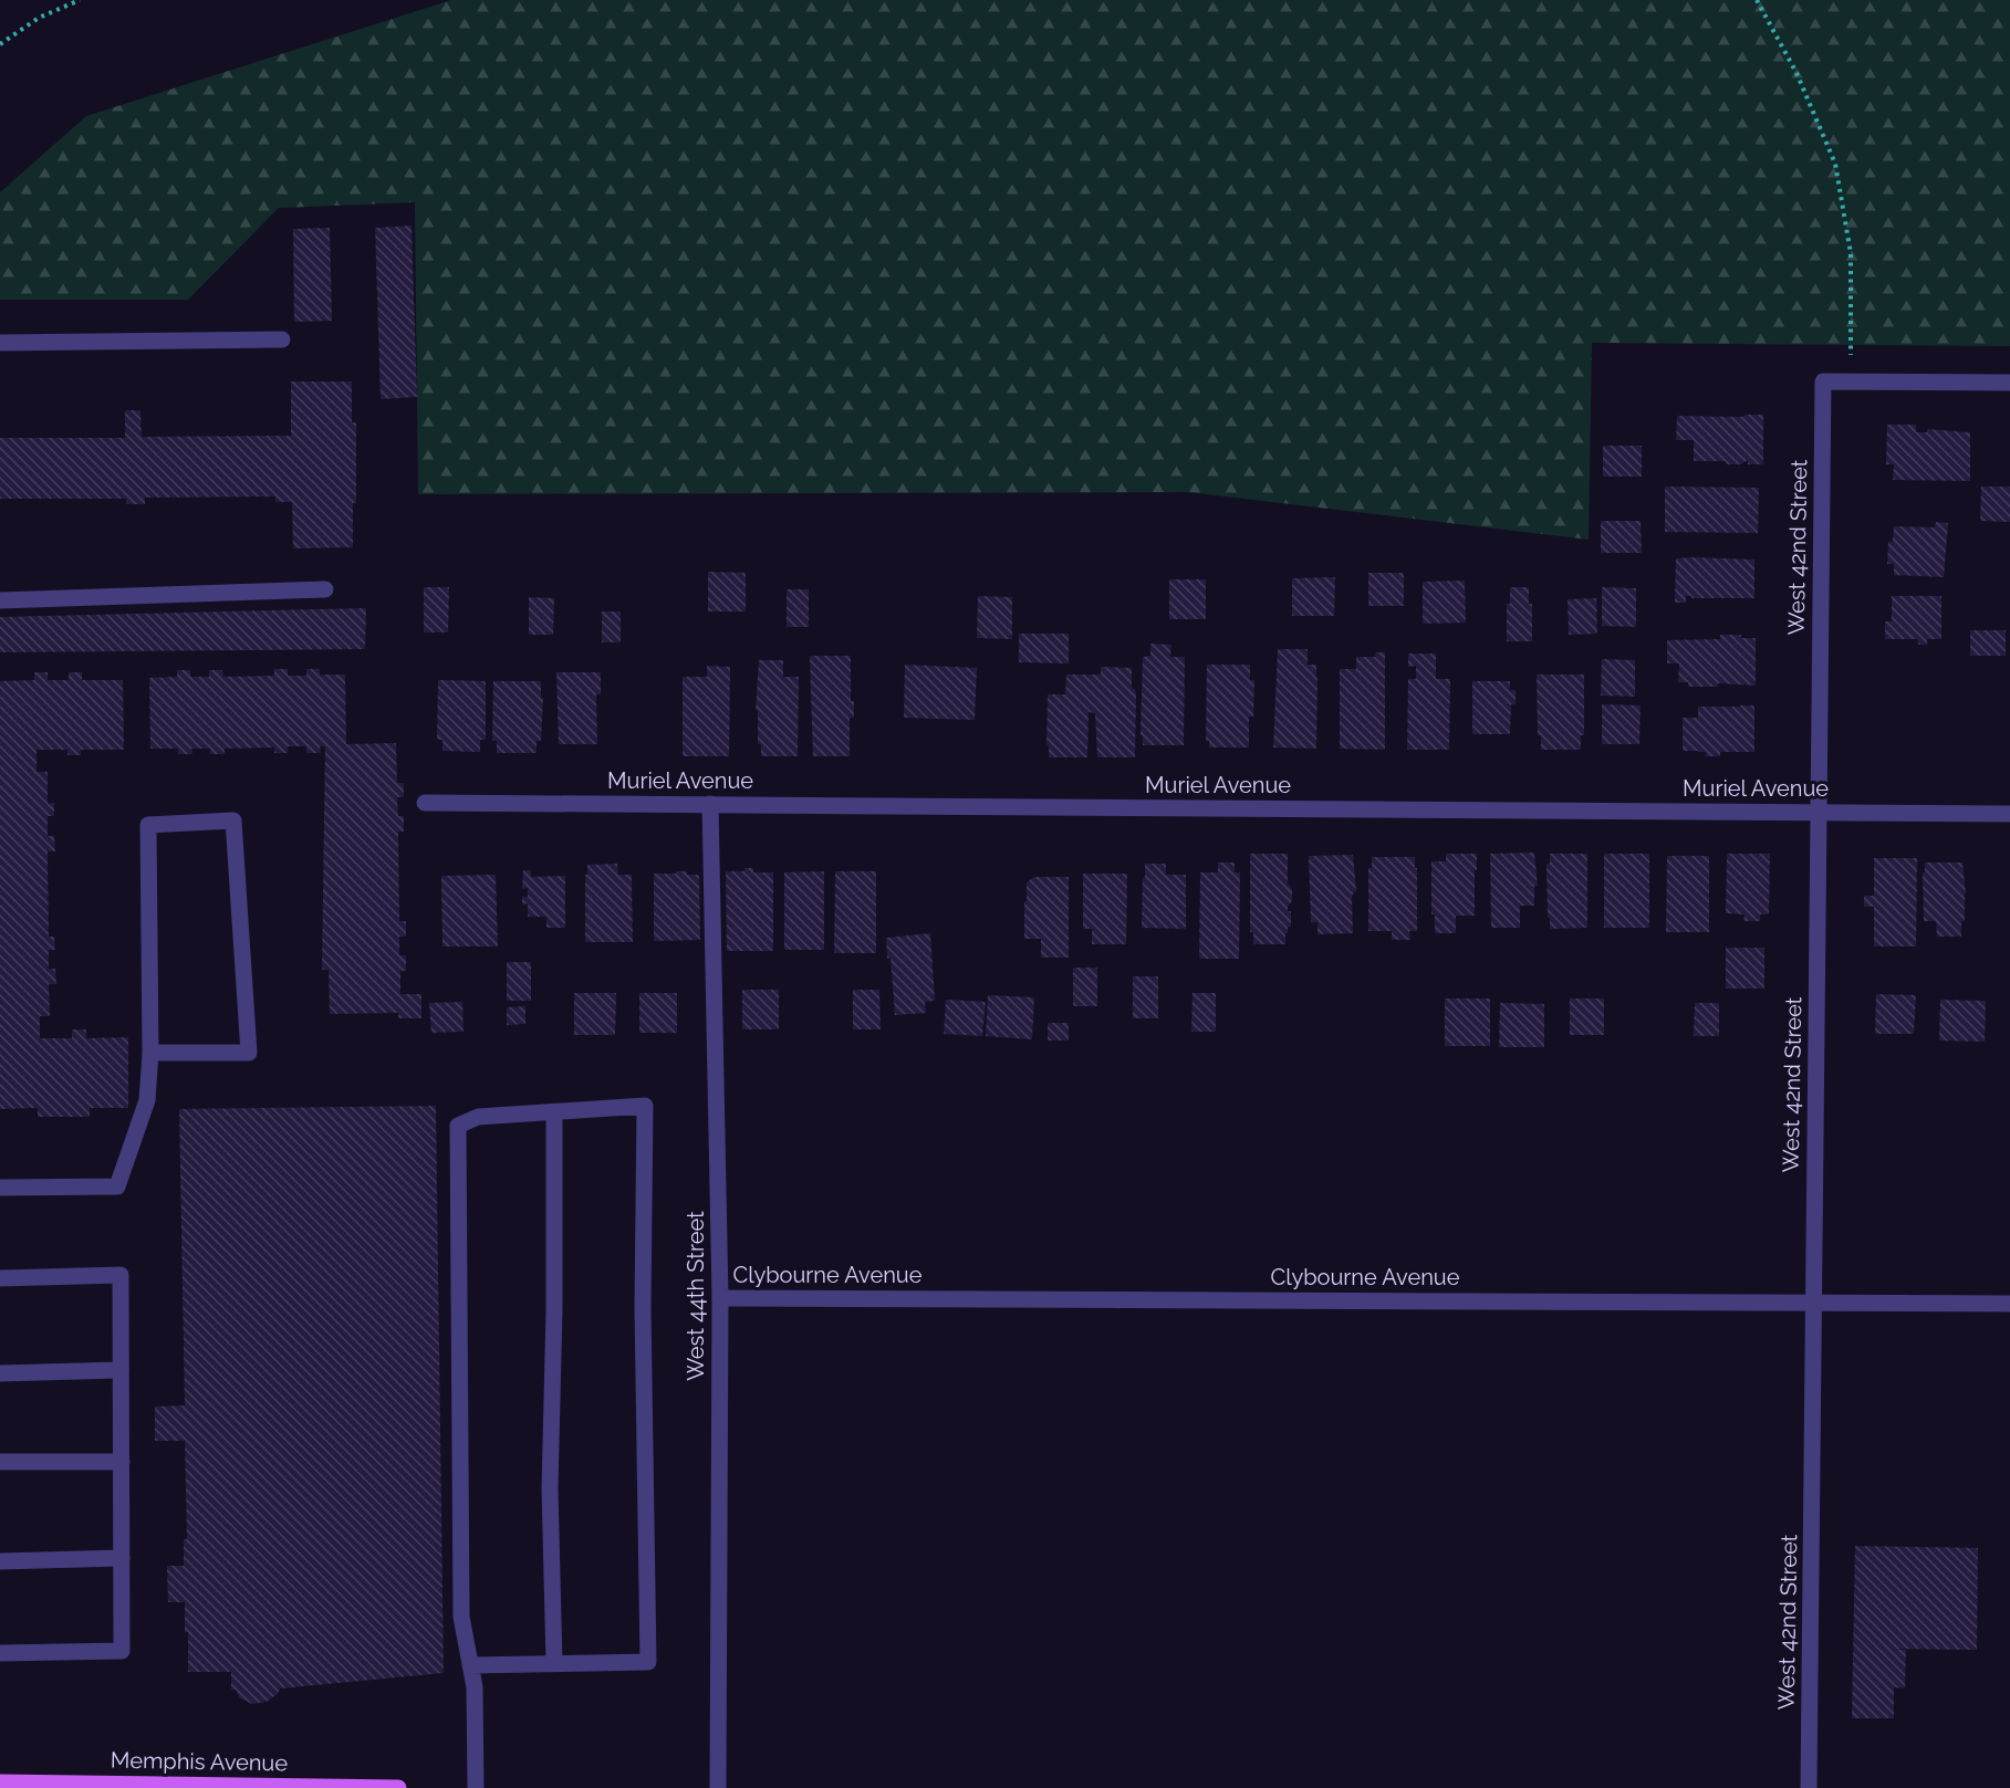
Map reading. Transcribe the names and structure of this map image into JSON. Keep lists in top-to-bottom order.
{
  "streets": {
    "main road": ["Memphis Avenue"],
    "street": [
      "West 42nd Street",
      "Muriel Avenue",
      "Clybourne Avenue",
      "West 44th Street"
    ]
  },
  "crossings": [
    ["West 42nd Street", "Muriel Avenue"],
    ["West 42nd Street", "Clybourne Avenue"],
    ["Muriel Avenue", "West 44th Street"],
    ["Clybourne Avenue", "West 44th Street"]
  ]
}
